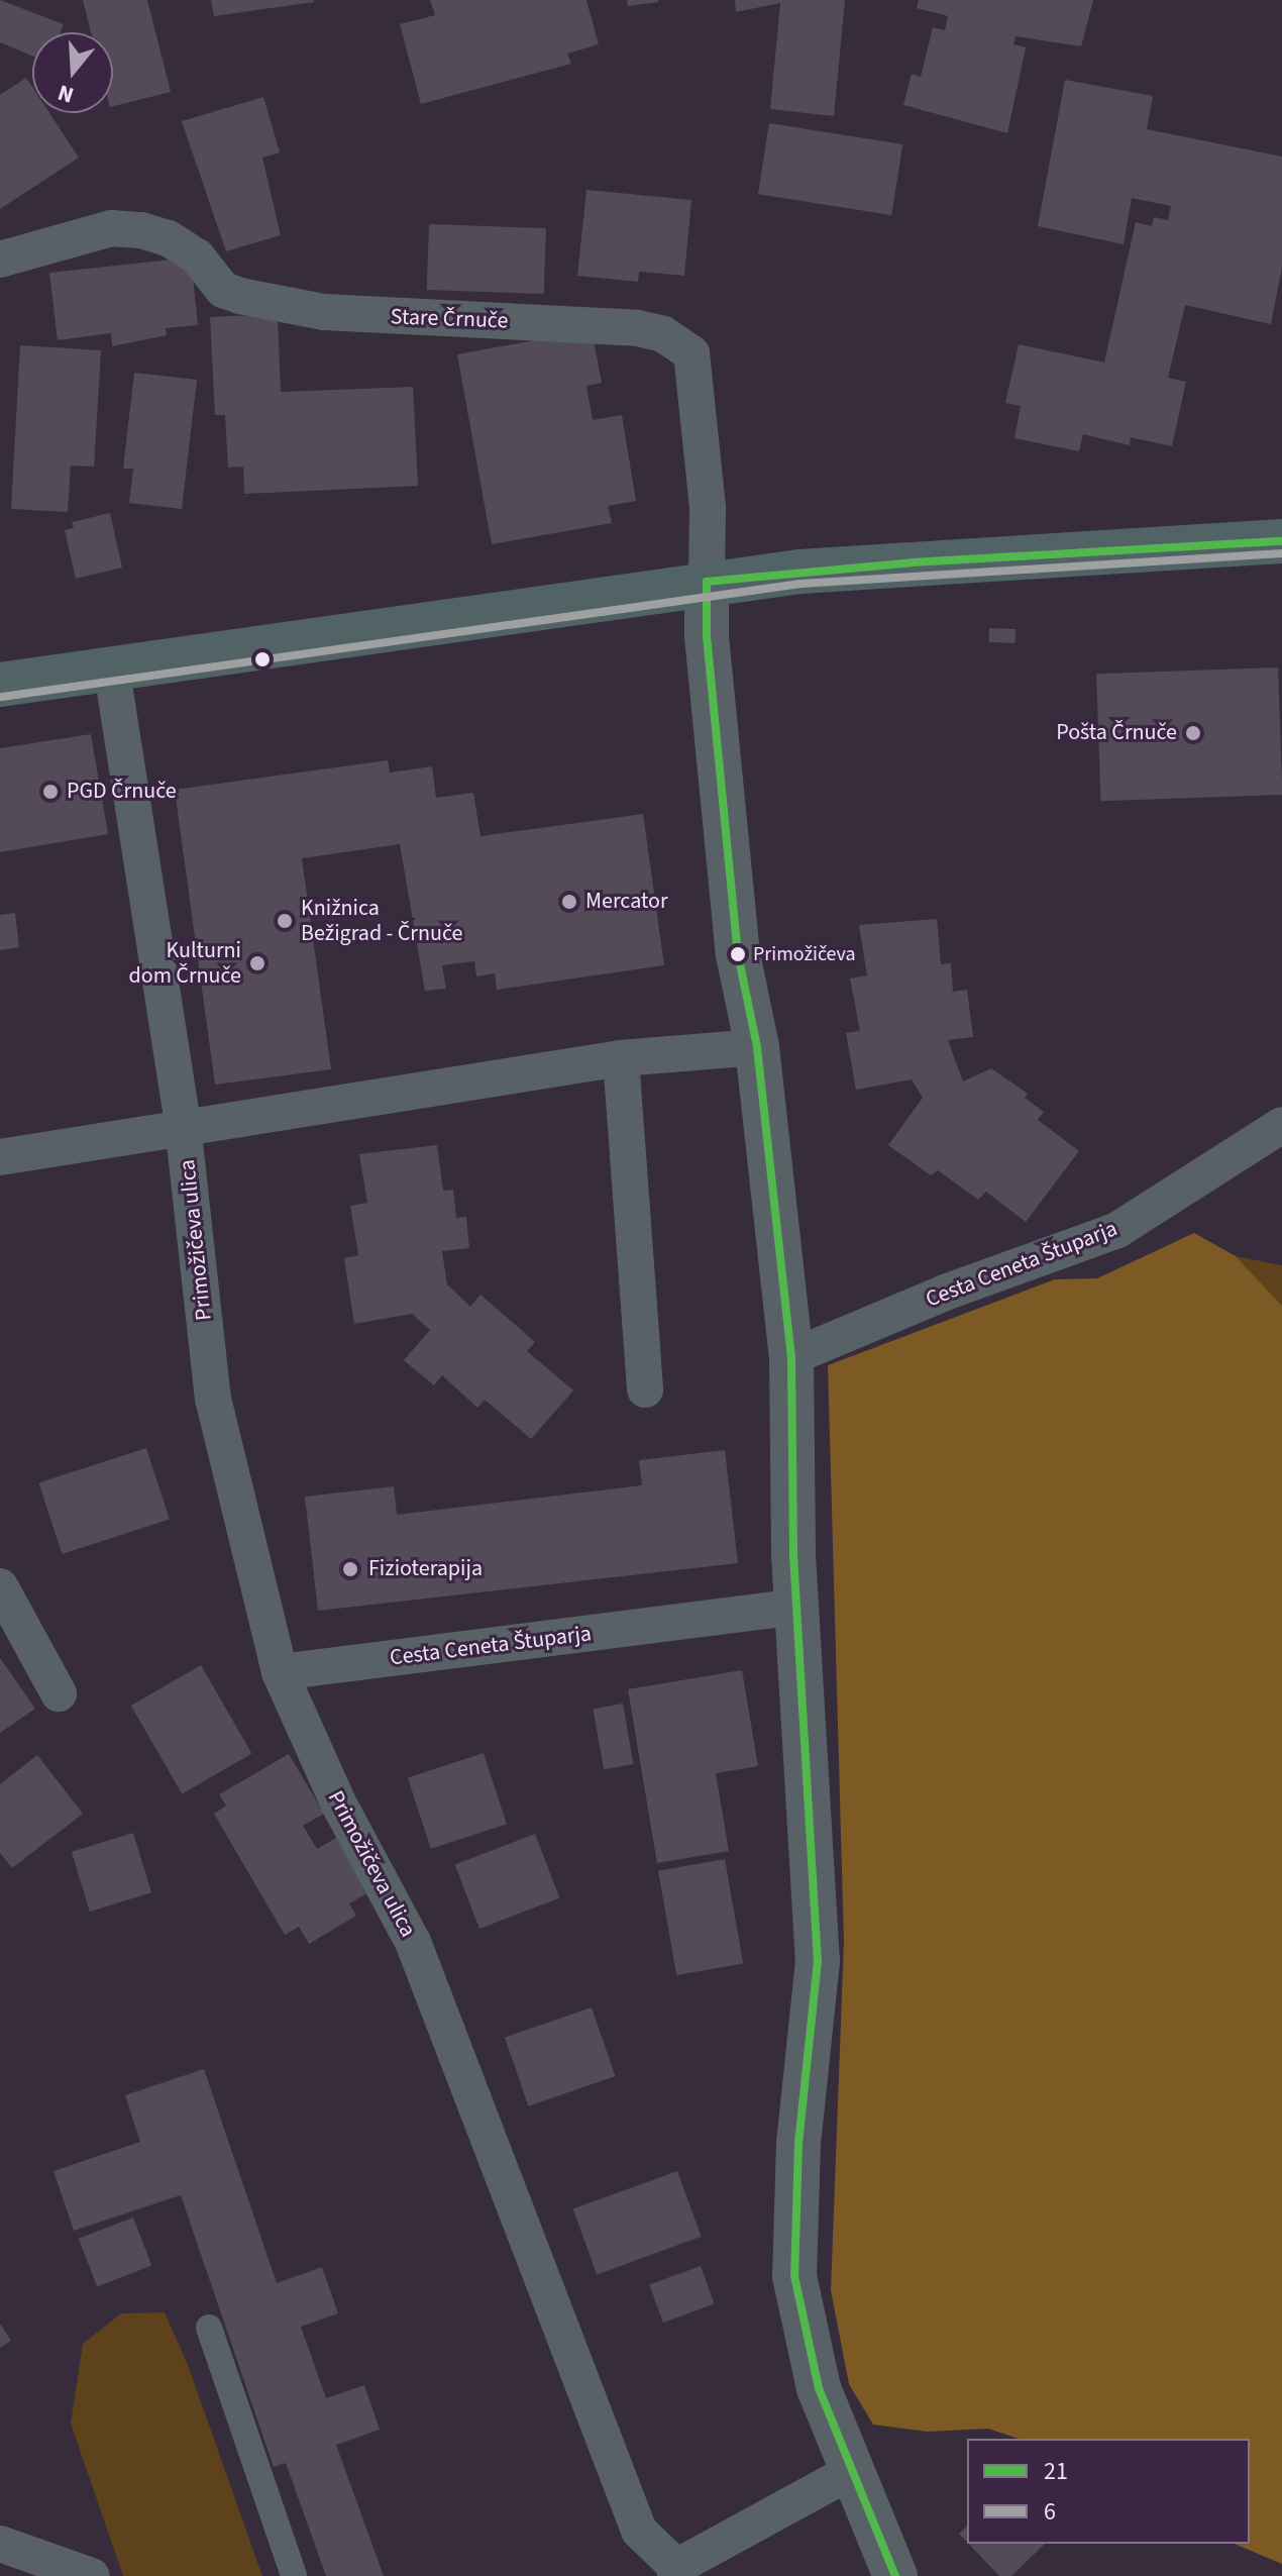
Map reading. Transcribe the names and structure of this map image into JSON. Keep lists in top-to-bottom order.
{
  "streets": {
    "street": ["Stare Črnuče", "Primožičeva ulica", "Cesta Ceneta Štuparja"]
  },
  "crossings": [
    ["Primožičeva ulica", "Cesta Ceneta Štuparja"]
  ],
  "places": [
    "Pošta Črnuče",
    "PGD Črnuče",
    "Mercator",
    "Knižnica Bežigrad - Črnuče",
    "Primožičeva",
    "Kulturni dom Črnuče",
    "Fizioterapija"
  ],
  "lines": ["transit line 21", "transit line 6"],
  "legend": ["21", "6"],
  "north": "bottom"
}
